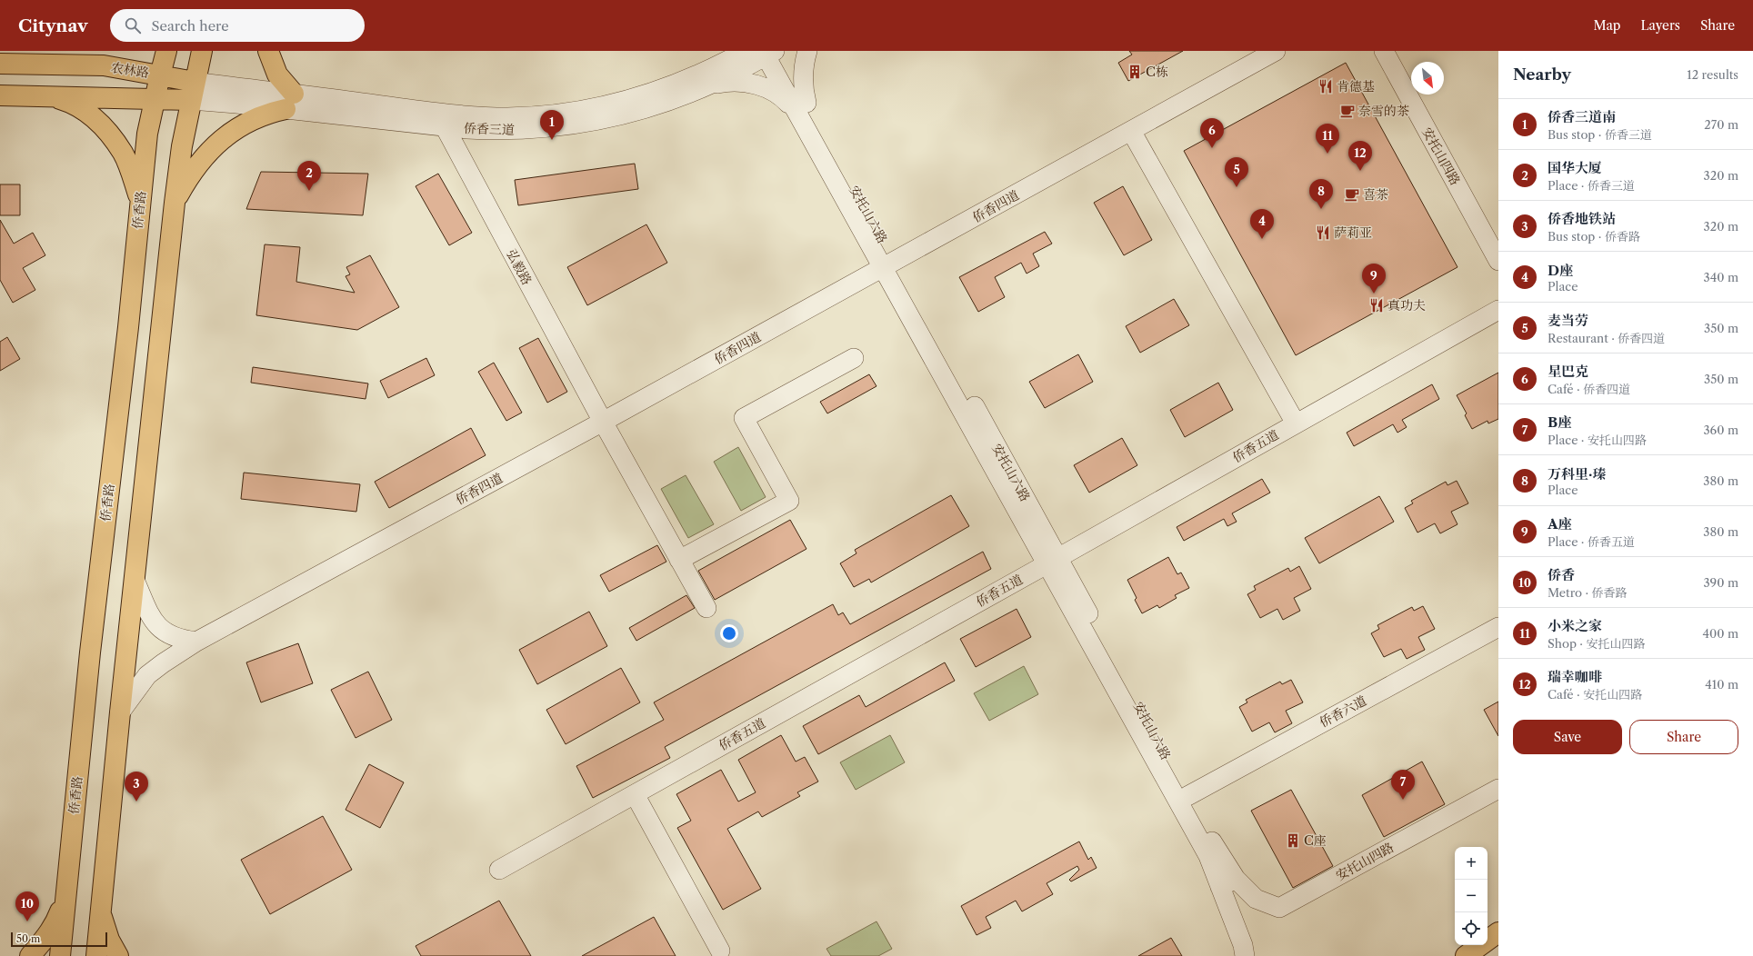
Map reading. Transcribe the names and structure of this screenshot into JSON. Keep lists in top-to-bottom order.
{
  "streets": {
    "main road": ["农林路", "侨香路"],
    "street": [
      "侨香三道",
      "安托山四路",
      "侨香四道",
      "安托山六路",
      "弘毅路",
      "侨香五道",
      "侨香六道"
    ]
  },
  "crossings": [
    ["农林路", "侨香三道"],
    ["农林路", "侨香路"],
    ["侨香三道", "安托山六路"],
    ["侨香三道", "弘毅路"],
    ["安托山四路", "安托山六路"],
    ["侨香四道", "安托山六路"],
    ["侨香四道", "弘毅路"],
    ["安托山六路", "侨香五道"],
    ["安托山六路", "侨香六道"]
  ],
  "places": {
    "building": ["C栋", "C座"],
    "restaurant": ["肯德基", "萨莉亚", "真功夫"],
    "cafe": ["奈雪的茶", "喜茶"]
  },
  "scale_bar": "50 m",
  "north": "bottom right",
  "page": {
    "header": "Citynav",
    "search": "Search here",
    "nav": ["Map", "Layers", "Share"],
    "heading": ["Nearby", "12 results"],
    "list": [
      {
        "mark": "1",
        "name": "侨香三道南",
        "note": "Bus stop · 侨香三道",
        "value": "270 m"
      },
      {
        "mark": "2",
        "name": "国华大厦",
        "note": "Place · 侨香三道",
        "value": "320 m"
      },
      {
        "mark": "3",
        "name": "侨香地铁站",
        "note": "Bus stop · 侨香路",
        "value": "320 m"
      },
      {
        "mark": "4",
        "name": "D座",
        "note": "Place",
        "value": "340 m"
      },
      {
        "mark": "5",
        "name": "麦当劳",
        "note": "Restaurant · 侨香四道",
        "value": "350 m"
      },
      {
        "mark": "6",
        "name": "星巴克",
        "note": "Café · 侨香四道",
        "value": "350 m"
      },
      {
        "mark": "7",
        "name": "B座",
        "note": "Place · 安托山四路",
        "value": "360 m"
      },
      {
        "mark": "8",
        "name": "万科里·瑧",
        "note": "Place",
        "value": "380 m"
      },
      {
        "mark": "9",
        "name": "A座",
        "note": "Place · 侨香五道",
        "value": "380 m"
      },
      {
        "mark": "10",
        "name": "侨香",
        "note": "Metro · 侨香路",
        "value": "390 m"
      },
      {
        "mark": "11",
        "name": "小米之家",
        "note": "Shop · 安托山四路",
        "value": "400 m"
      },
      {
        "mark": "12",
        "name": "瑞幸咖啡",
        "note": "Café · 安托山四路",
        "value": "410 m"
      }
    ],
    "pins": [
      "1",
      "6",
      "11",
      "12",
      "5",
      "2",
      "8",
      "4",
      "9",
      "7",
      "3",
      "10"
    ],
    "buttons": ["Save", "Share"],
    "map_buttons": ["+", "−"],
    "scale": "50 m"
  }
}
